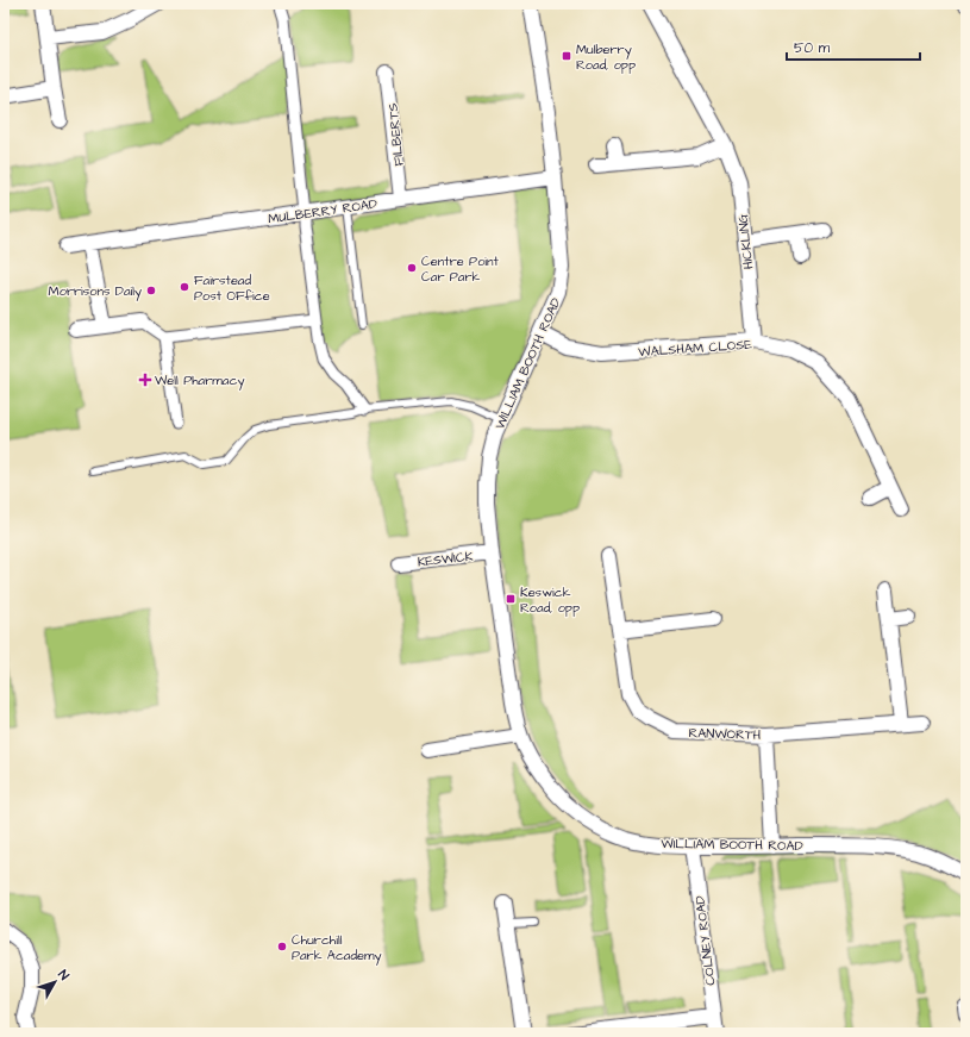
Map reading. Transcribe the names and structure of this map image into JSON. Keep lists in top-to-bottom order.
{
  "streets": {
    "street": [
      "FILBERTS",
      "MULBERRY ROAD",
      "HICKLING",
      "WALSHAM CLOSE",
      "WILLIAM BOOTH ROAD",
      "KESWICK",
      "RANWORTH",
      "COLNEY ROAD"
    ]
  },
  "crossings": [
    ["FILBERTS", "MULBERRY ROAD"],
    ["MULBERRY ROAD", "WILLIAM BOOTH ROAD"],
    ["HICKLING", "WALSHAM CLOSE"],
    ["WALSHAM CLOSE", "WILLIAM BOOTH ROAD"],
    ["WILLIAM BOOTH ROAD", "KESWICK"],
    ["WILLIAM BOOTH ROAD", "COLNEY ROAD"]
  ],
  "places": {
    "transit": ["Mulberry Road, opp", "Keswick Road, opp"],
    "other": [
      "Centre Point Car Park",
      "Fairstead Post OFfice",
      "Morrisons Daily",
      "Churchill Park Academy"
    ],
    "health": ["Well Pharmacy"]
  },
  "scale_bar": "50 m",
  "north": "top right"
}
